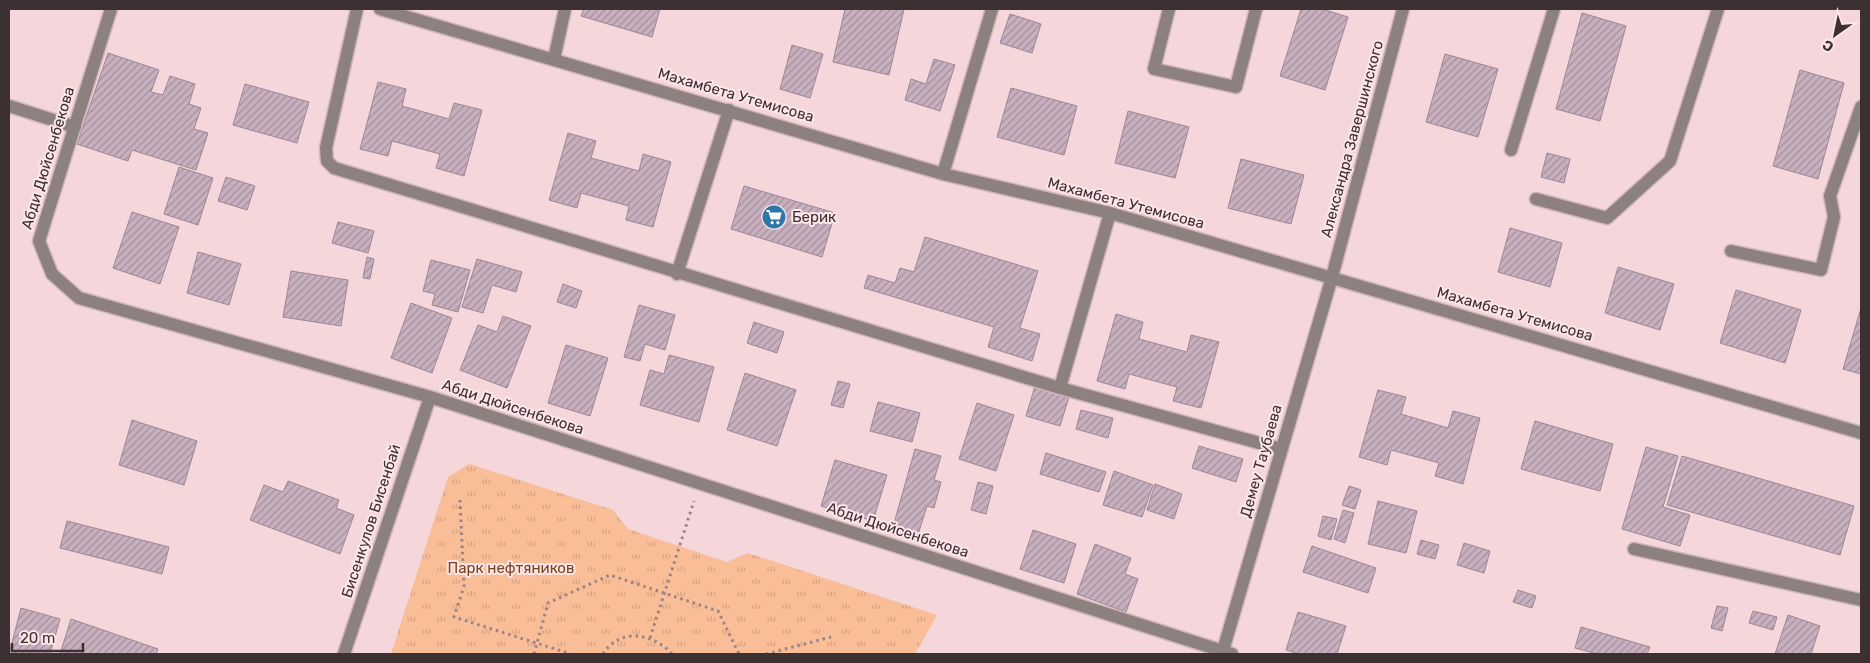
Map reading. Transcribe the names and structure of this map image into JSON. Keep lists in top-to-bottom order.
{
  "streets": {
    "street": [
      "Махамбета Утемисова",
      "Александра Завершинского",
      "Абди Дюйсенбекова",
      "Демеу Таубаева",
      "Бисенкулов Бисенбай"
    ]
  },
  "crossings": [
    ["Махамбета Утемисова", "Александра Завершинского"],
    ["Махамбета Утемисова", "Демеу Таубаева"],
    ["Александра Завершинского", "Демеу Таубаева"],
    ["Абди Дюйсенбекова", "Демеу Таубаева"],
    ["Абди Дюйсенбекова", "Бисенкулов Бисенбай"]
  ],
  "parks": ["Парк нефтяников"],
  "places": {
    "supermarket": ["Берик"]
  },
  "scale_bar": "20 m",
  "north": "bottom left"
}
